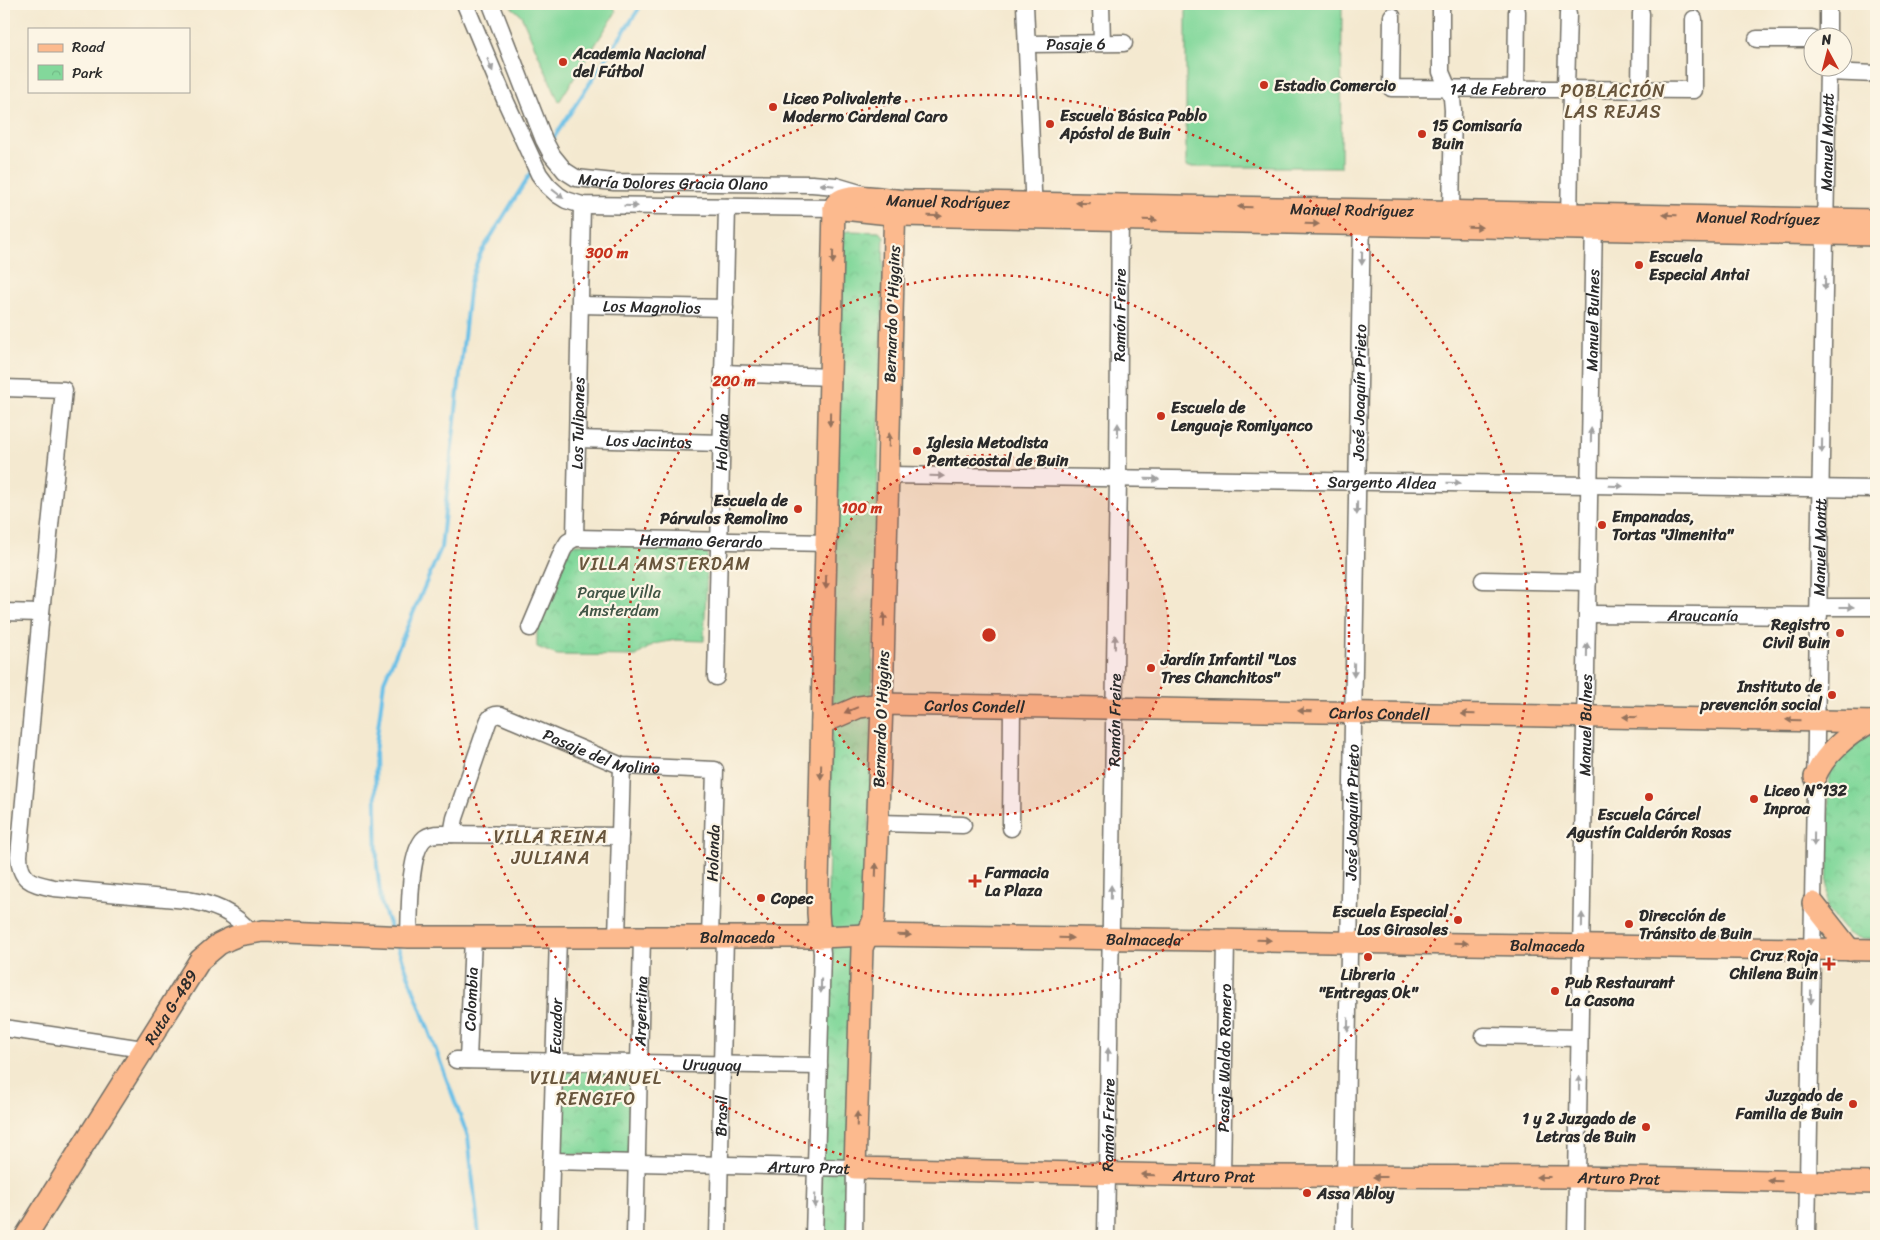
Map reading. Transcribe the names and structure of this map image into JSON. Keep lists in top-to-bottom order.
{
  "streets": {
    "main road": [
      "Manuel Rodríguez",
      "Bernardo O'Higgins",
      "Carlos Condell",
      "Balmaceda",
      "Ruta G-489",
      "Arturo Prat"
    ],
    "street": [
      "Pasaje 6",
      "14 de Febrero",
      "Manuel Montt",
      "María Dolores Gracia Olano",
      "Los Magnolios",
      "Ramón Freire",
      "Manuel Bulnes",
      "José Joaquín Prieto",
      "Los Tulipanes",
      "Los Jacintos",
      "Holanda",
      "Sargento Aldea",
      "Hermano Gerardo",
      "Araucanía",
      "Pasaje del Molino",
      "Colombia",
      "Argentina",
      "Ecuador",
      "Pasaje Waldo Romero",
      "Uruguay",
      "Brasil"
    ]
  },
  "crossings": [
    ["Manuel Montt", "Manuel Rodríguez"],
    ["Manuel Montt", "Sargento Aldea"],
    ["Manuel Montt", "Araucanía"],
    ["Manuel Montt", "Carlos Condell"],
    ["Manuel Montt", "Balmaceda"],
    ["Manuel Montt", "Arturo Prat"],
    ["María Dolores Gracia Olano", "Manuel Rodríguez"],
    ["María Dolores Gracia Olano", "Bernardo O'Higgins"],
    ["María Dolores Gracia Olano", "Los Tulipanes"],
    ["Manuel Rodríguez", "Bernardo O'Higgins"],
    ["Manuel Rodríguez", "Ramón Freire"],
    ["Manuel Rodríguez", "Manuel Bulnes"],
    ["Manuel Rodríguez", "José Joaquín Prieto"],
    ["Manuel Rodríguez", "Los Tulipanes"],
    ["Manuel Rodríguez", "Holanda"],
    ["Los Magnolios", "Los Tulipanes"],
    ["Los Magnolios", "Holanda"],
    ["Bernardo O'Higgins", "Sargento Aldea"],
    ["Bernardo O'Higgins", "Carlos Condell"],
    ["Bernardo O'Higgins", "Balmaceda"],
    ["Bernardo O'Higgins", "Arturo Prat"],
    ["Ramón Freire", "Sargento Aldea"],
    ["Ramón Freire", "Carlos Condell"],
    ["Ramón Freire", "Balmaceda"],
    ["Ramón Freire", "Arturo Prat"],
    ["Manuel Bulnes", "Sargento Aldea"],
    ["Manuel Bulnes", "Araucanía"],
    ["Manuel Bulnes", "Carlos Condell"],
    ["Manuel Bulnes", "Balmaceda"],
    ["Manuel Bulnes", "Arturo Prat"],
    ["José Joaquín Prieto", "Sargento Aldea"],
    ["José Joaquín Prieto", "Carlos Condell"],
    ["José Joaquín Prieto", "Balmaceda"],
    ["José Joaquín Prieto", "Arturo Prat"],
    ["Los Tulipanes", "Los Jacintos"],
    ["Los Tulipanes", "Hermano Gerardo"],
    ["Los Jacintos", "Holanda"],
    ["Holanda", "Hermano Gerardo"],
    ["Holanda", "Pasaje del Molino"],
    ["Holanda", "Balmaceda"],
    ["Holanda", "Brasil"],
    ["Balmaceda", "Colombia"],
    ["Balmaceda", "Ruta G-489"],
    ["Balmaceda", "Argentina"],
    ["Balmaceda", "Ecuador"],
    ["Balmaceda", "Pasaje Waldo Romero"],
    ["Balmaceda", "Brasil"],
    ["Colombia", "Uruguay"],
    ["Argentina", "Uruguay"],
    ["Argentina", "Arturo Prat"],
    ["Ecuador", "Uruguay"],
    ["Ecuador", "Arturo Prat"],
    ["Pasaje Waldo Romero", "Arturo Prat"],
    ["Uruguay", "Brasil"],
    ["Brasil", "Arturo Prat"]
  ],
  "one_way": [
    "Manuel Montt",
    "Ramón Freire",
    "Manuel Bulnes",
    "José Joaquín Prieto",
    "Sargento Aldea",
    "Carlos Condell",
    "Balmaceda",
    "Arturo Prat"
  ],
  "districts": [
    "POBLACIÓN LAS REJAS",
    "VILLA AMSTERDAM",
    "VILLA REINA JULIANA",
    "VILLA MANUEL RENGIFO"
  ],
  "parks": ["Parque Villa Amsterdam"],
  "places": {
    "other": [
      "Academia Nacional del Fútbol",
      "Estadio Comercio",
      "Liceo Polivalente Moderno Cardenal Caro",
      "Escuela Básica Pablo Apóstol de Buin",
      "15 Comisaría Buin",
      "Escuela Especial Antai",
      "Escuela de Lenguaje Romiyanco",
      "Iglesia Metodista Pentecostal de Buin",
      "Escuela de Párvulos Remolino",
      "Empanadas, Tortas \"Jimenita\"",
      "Registro Civil Buin",
      "Jardín Infantil \"Los Tres Chanchitos\"",
      "Instituto de prevención social",
      "Escuela Cárcel Agustín Calderón Rosas",
      "Liceo N°132 Inproa",
      "Copec",
      "Escuela Especial Los Girasoles",
      "Dirección de Tránsito de Buin",
      "Libreria \"Entregas Ok\"",
      "Pub Restaurant La Casona",
      "Juzgado de Familia de Buin",
      "1 y 2 Juzgado de Letras de Buin",
      "Assa Abloy"
    ],
    "health": ["Farmacia La Plaza", "Cruz Roja Chilena Buin"]
  },
  "legend": ["Road", "Park"],
  "north": "top",
  "rings": ["300 m", "200 m", "100 m"]
}
